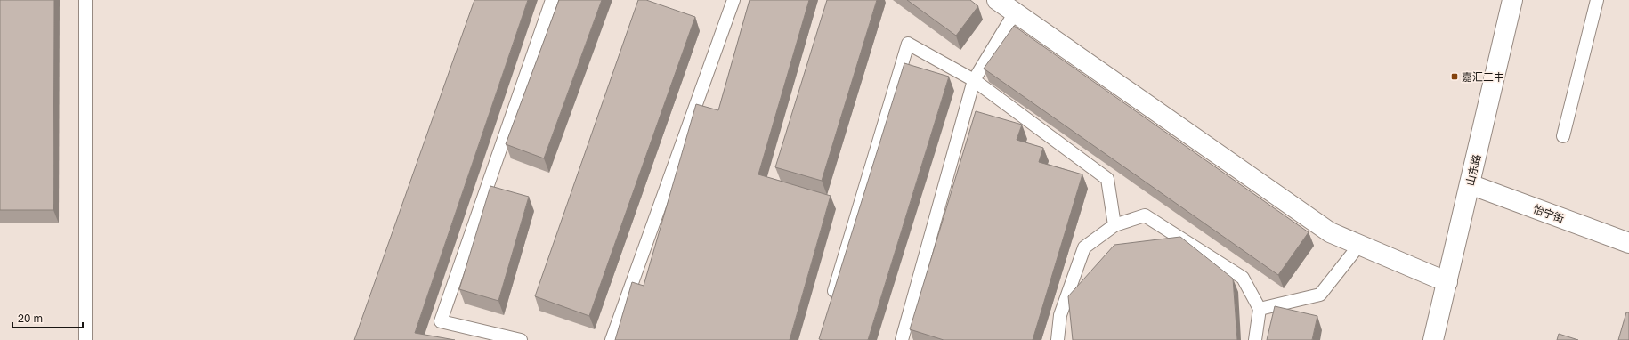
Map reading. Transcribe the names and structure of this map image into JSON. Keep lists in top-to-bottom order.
{
  "streets": {
    "street": ["山东路", "怡宁街"]
  },
  "crossings": [
    ["山东路", "怡宁街"]
  ],
  "places": {
    "transit": ["嘉汇三中"]
  },
  "scale_bar": "20 m"
}
